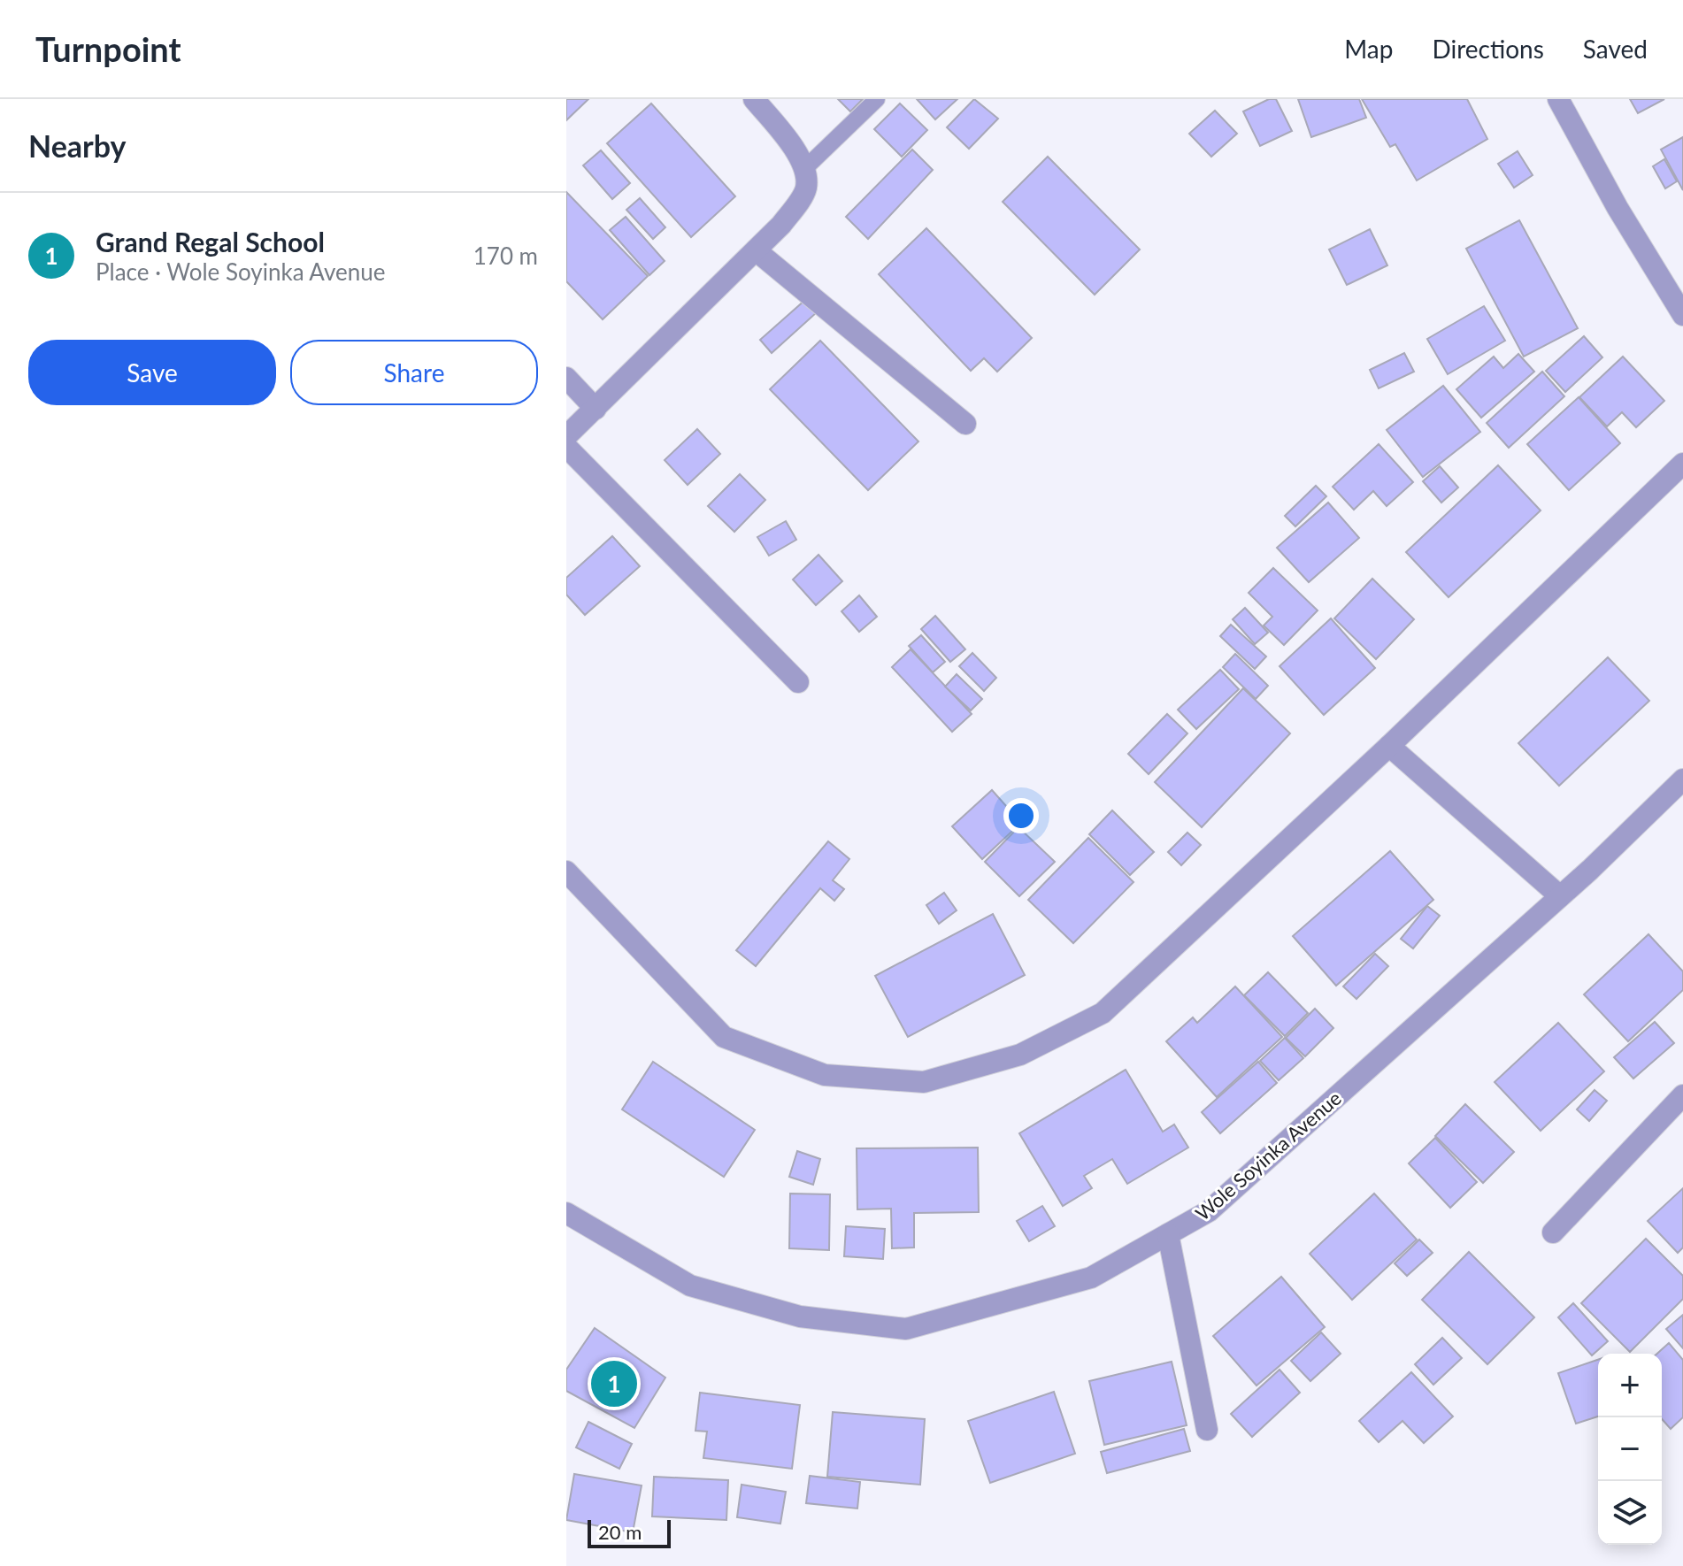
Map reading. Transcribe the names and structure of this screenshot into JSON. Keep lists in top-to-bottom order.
{
  "streets": {
    "street": ["Wole Soyinka Avenue"]
  },
  "scale_bar": "20 m",
  "page": {
    "header": "Turnpoint",
    "nav": ["Map", "Directions", "Saved"],
    "heading": "Nearby",
    "list": [
      {
        "mark": "1",
        "name": "Grand Regal School",
        "note": "Place · Wole Soyinka Avenue",
        "value": "170 m"
      }
    ],
    "buttons": ["Save", "Share"],
    "map_buttons": ["+", "−"],
    "pins": "1",
    "scale": "20 m"
  }
}
